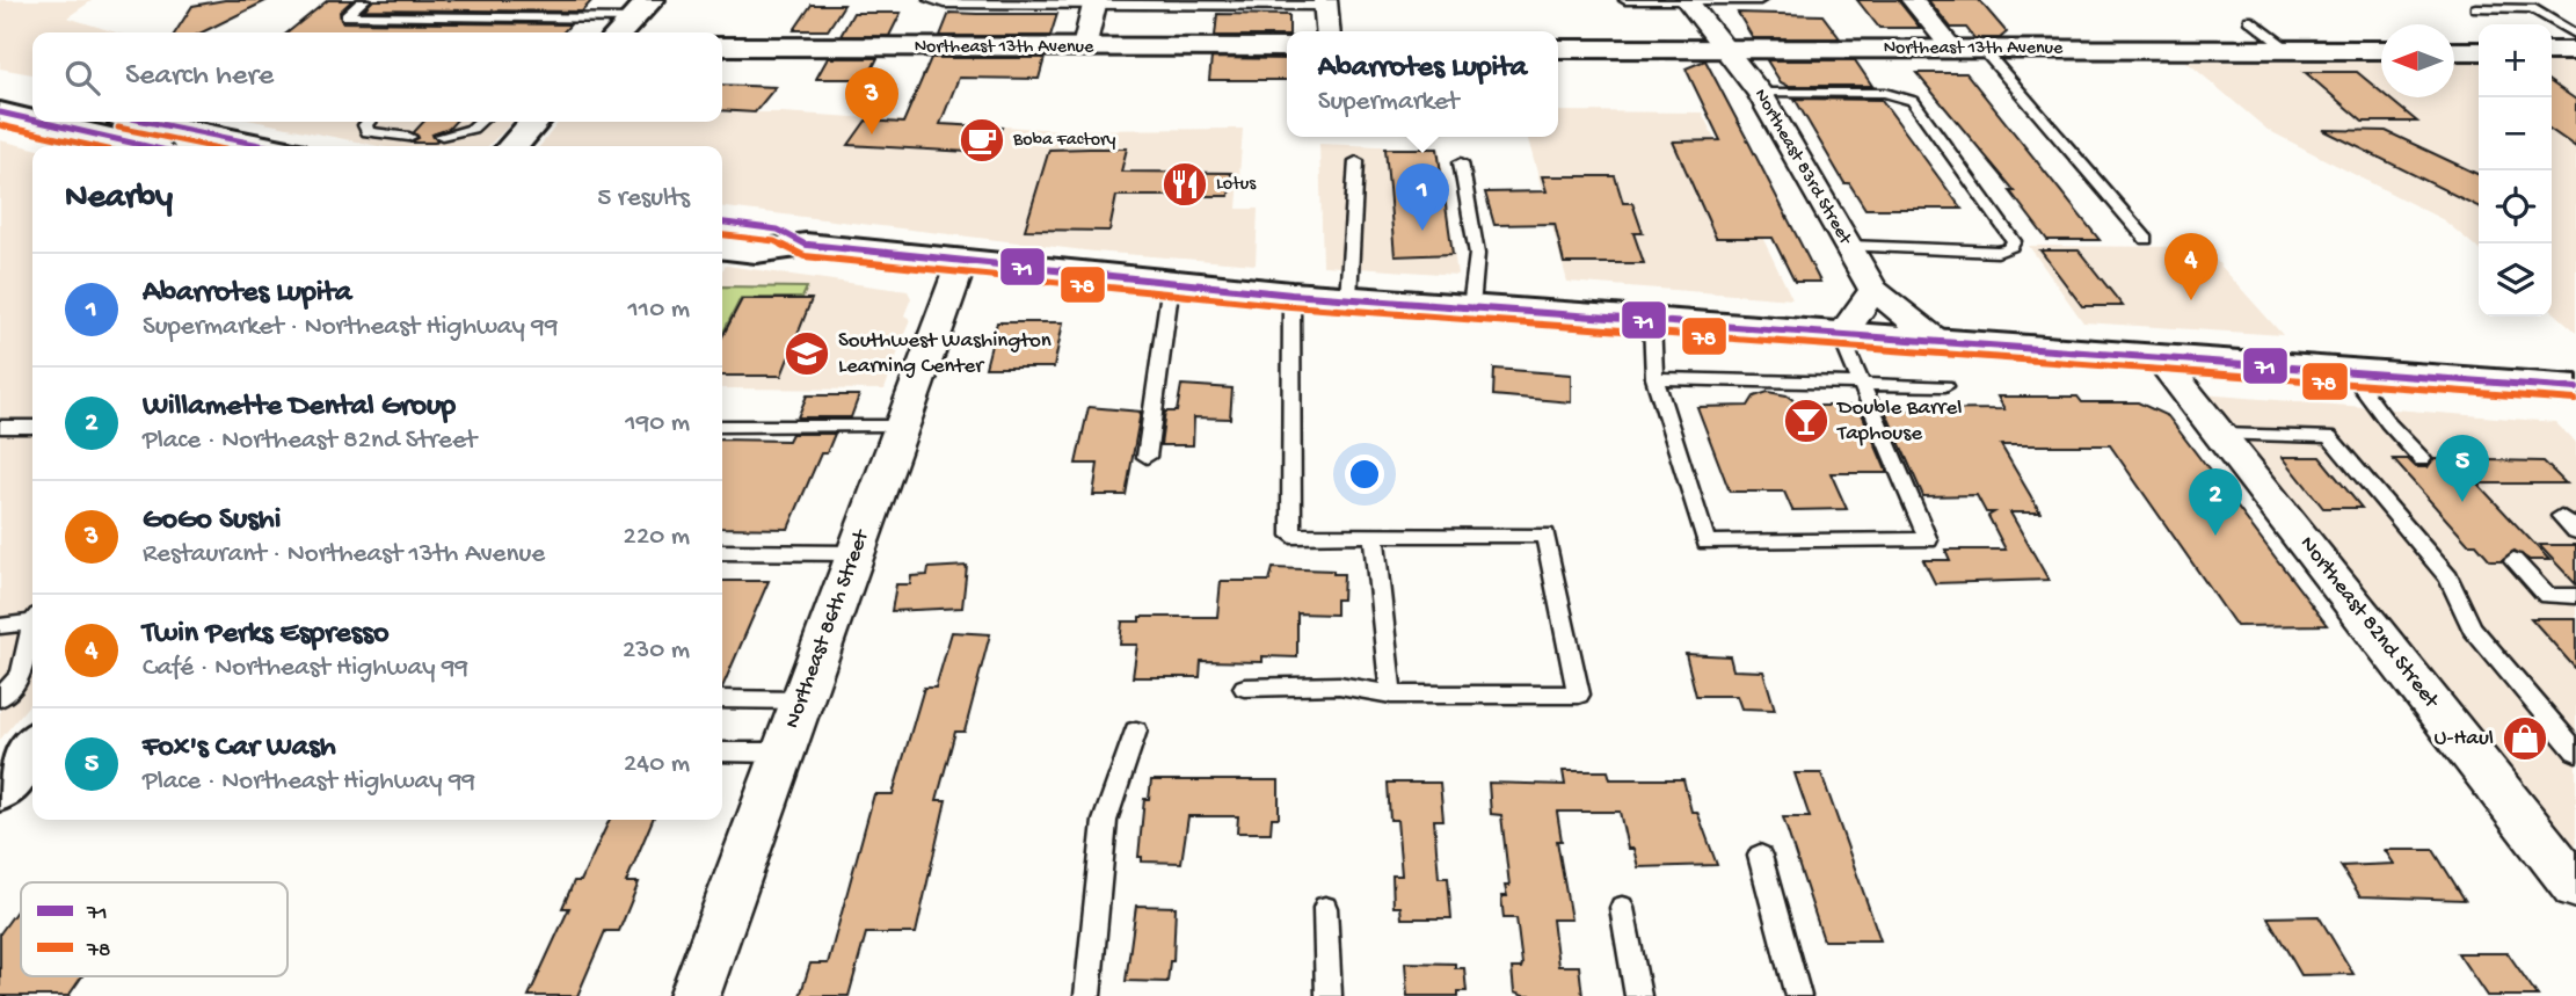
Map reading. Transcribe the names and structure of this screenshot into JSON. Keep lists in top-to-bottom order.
{
  "streets": {
    "main road": ["Northeast 13th Avenue"],
    "street": ["Northeast 83rd Street", "Northeast 82nd Street", "Northeast 86th Street"]
  },
  "crossings": [
    ["Northeast 13th Avenue", "Northeast 83rd Street"]
  ],
  "places": {
    "cafe": ["Boba Factory"],
    "restaurant": ["Lotus"],
    "school or university": ["Southwest Washington Learning Center"],
    "bar": ["Double Barrel Taphouse"],
    "shop": ["U-Haul"]
  },
  "lines": ["transit line 71", "transit line 78"],
  "legend": ["71", "78"],
  "north": "left",
  "page": {
    "map_buttons": ["+", "−"],
    "popup": ["Abarrotes Lupita", "Supermarket"],
    "search": "Search here",
    "pins": [
      "3",
      "1",
      "4",
      "5",
      "2"
    ],
    "heading": ["Nearby", "5 results"],
    "list": [
      {
        "mark": "1",
        "name": "Abarrotes Lupita",
        "note": "Supermarket · Northeast Highway 99",
        "value": "110 m"
      },
      {
        "mark": "2",
        "name": "Willamette Dental Group",
        "note": "Place · Northeast 82nd Street",
        "value": "190 m"
      },
      {
        "mark": "3",
        "name": "GoGo Sushi",
        "note": "Restaurant · Northeast 13th Avenue",
        "value": "220 m"
      },
      {
        "mark": "4",
        "name": "Twin Perks Espresso",
        "note": "Café · Northeast Highway 99",
        "value": "230 m"
      },
      {
        "mark": "5",
        "name": "Fox's Car Wash",
        "note": "Place · Northeast Highway 99",
        "value": "240 m"
      }
    ]
  }
}
